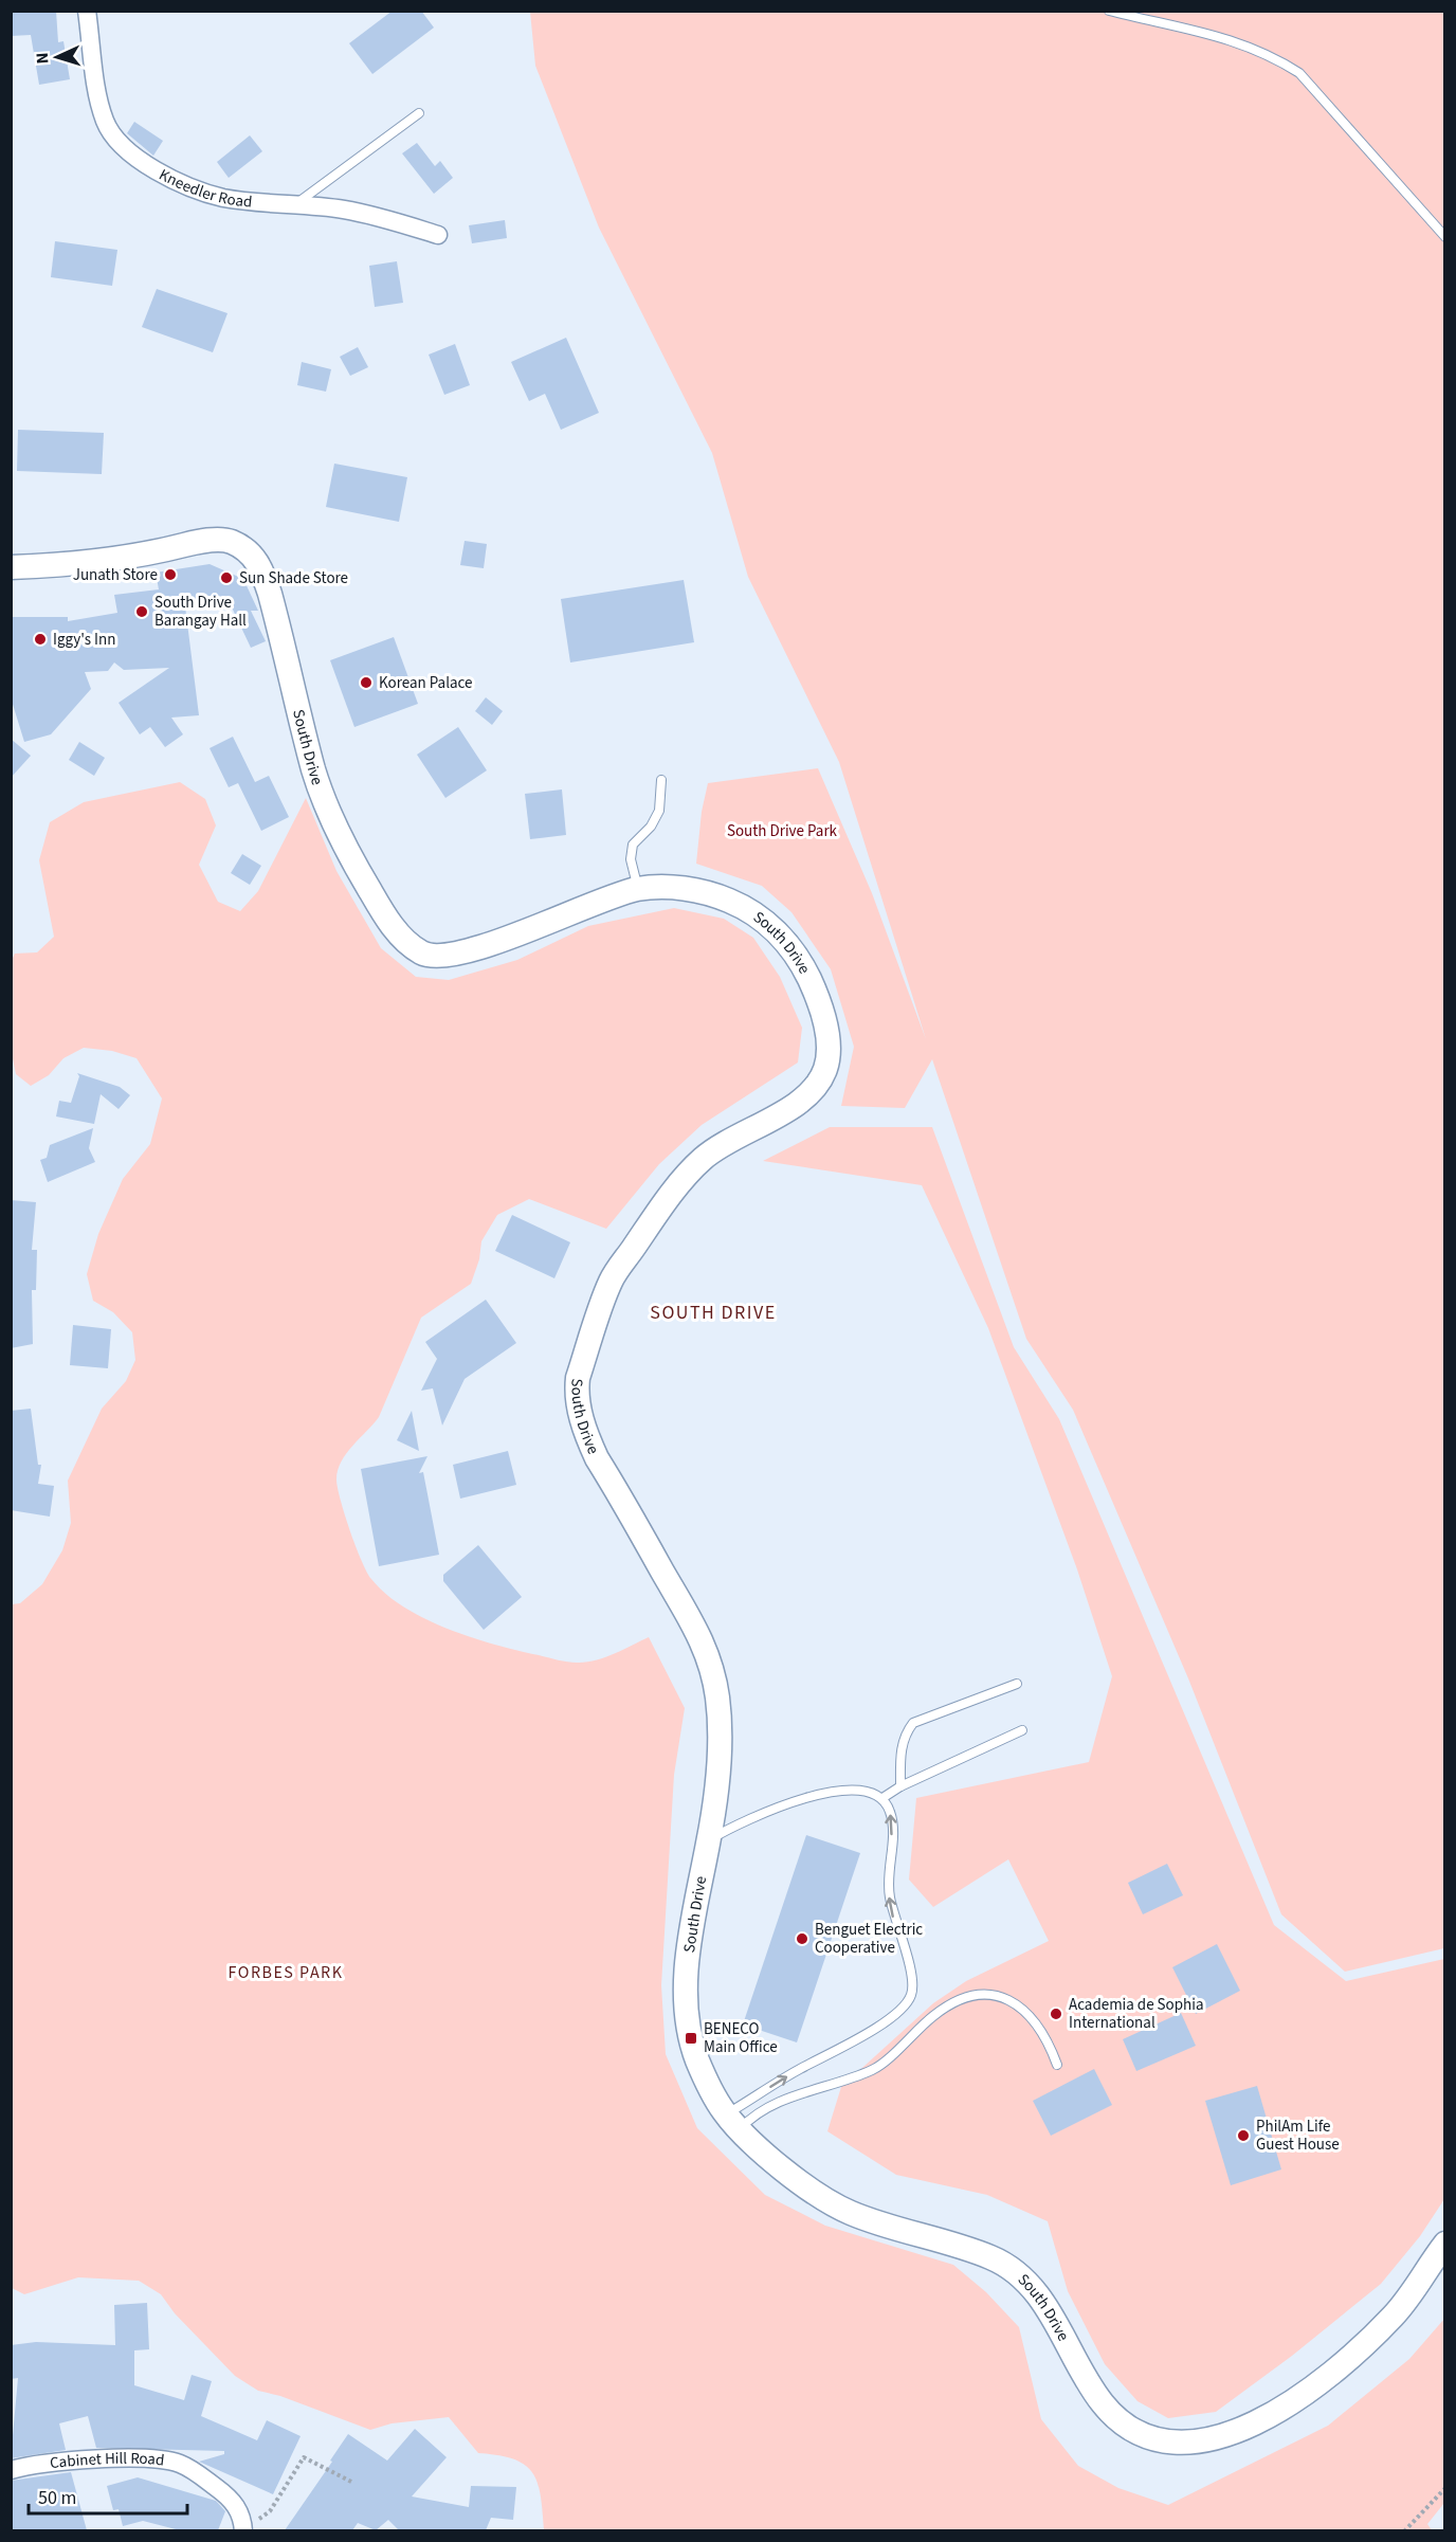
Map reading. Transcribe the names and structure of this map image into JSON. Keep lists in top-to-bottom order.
{
  "streets": {
    "main road": ["South Drive"],
    "street": ["Kneedler Road", "Cabinet Hill Road"]
  },
  "districts": ["SOUTH DRIVE", "FORBES PARK"],
  "parks": ["South Drive Park"],
  "places": {
    "other": [
      "Junath Store",
      "Sun Shade Store",
      "South Drive Barangay Hall",
      "Iggy's Inn",
      "Korean Palace",
      "Benguet Electric Cooperative",
      "Academia de Sophia International",
      "PhilAm Life Guest House"
    ],
    "transit": ["BENECO Main Office"]
  },
  "scale_bar": "50 m",
  "north": "left"
}
